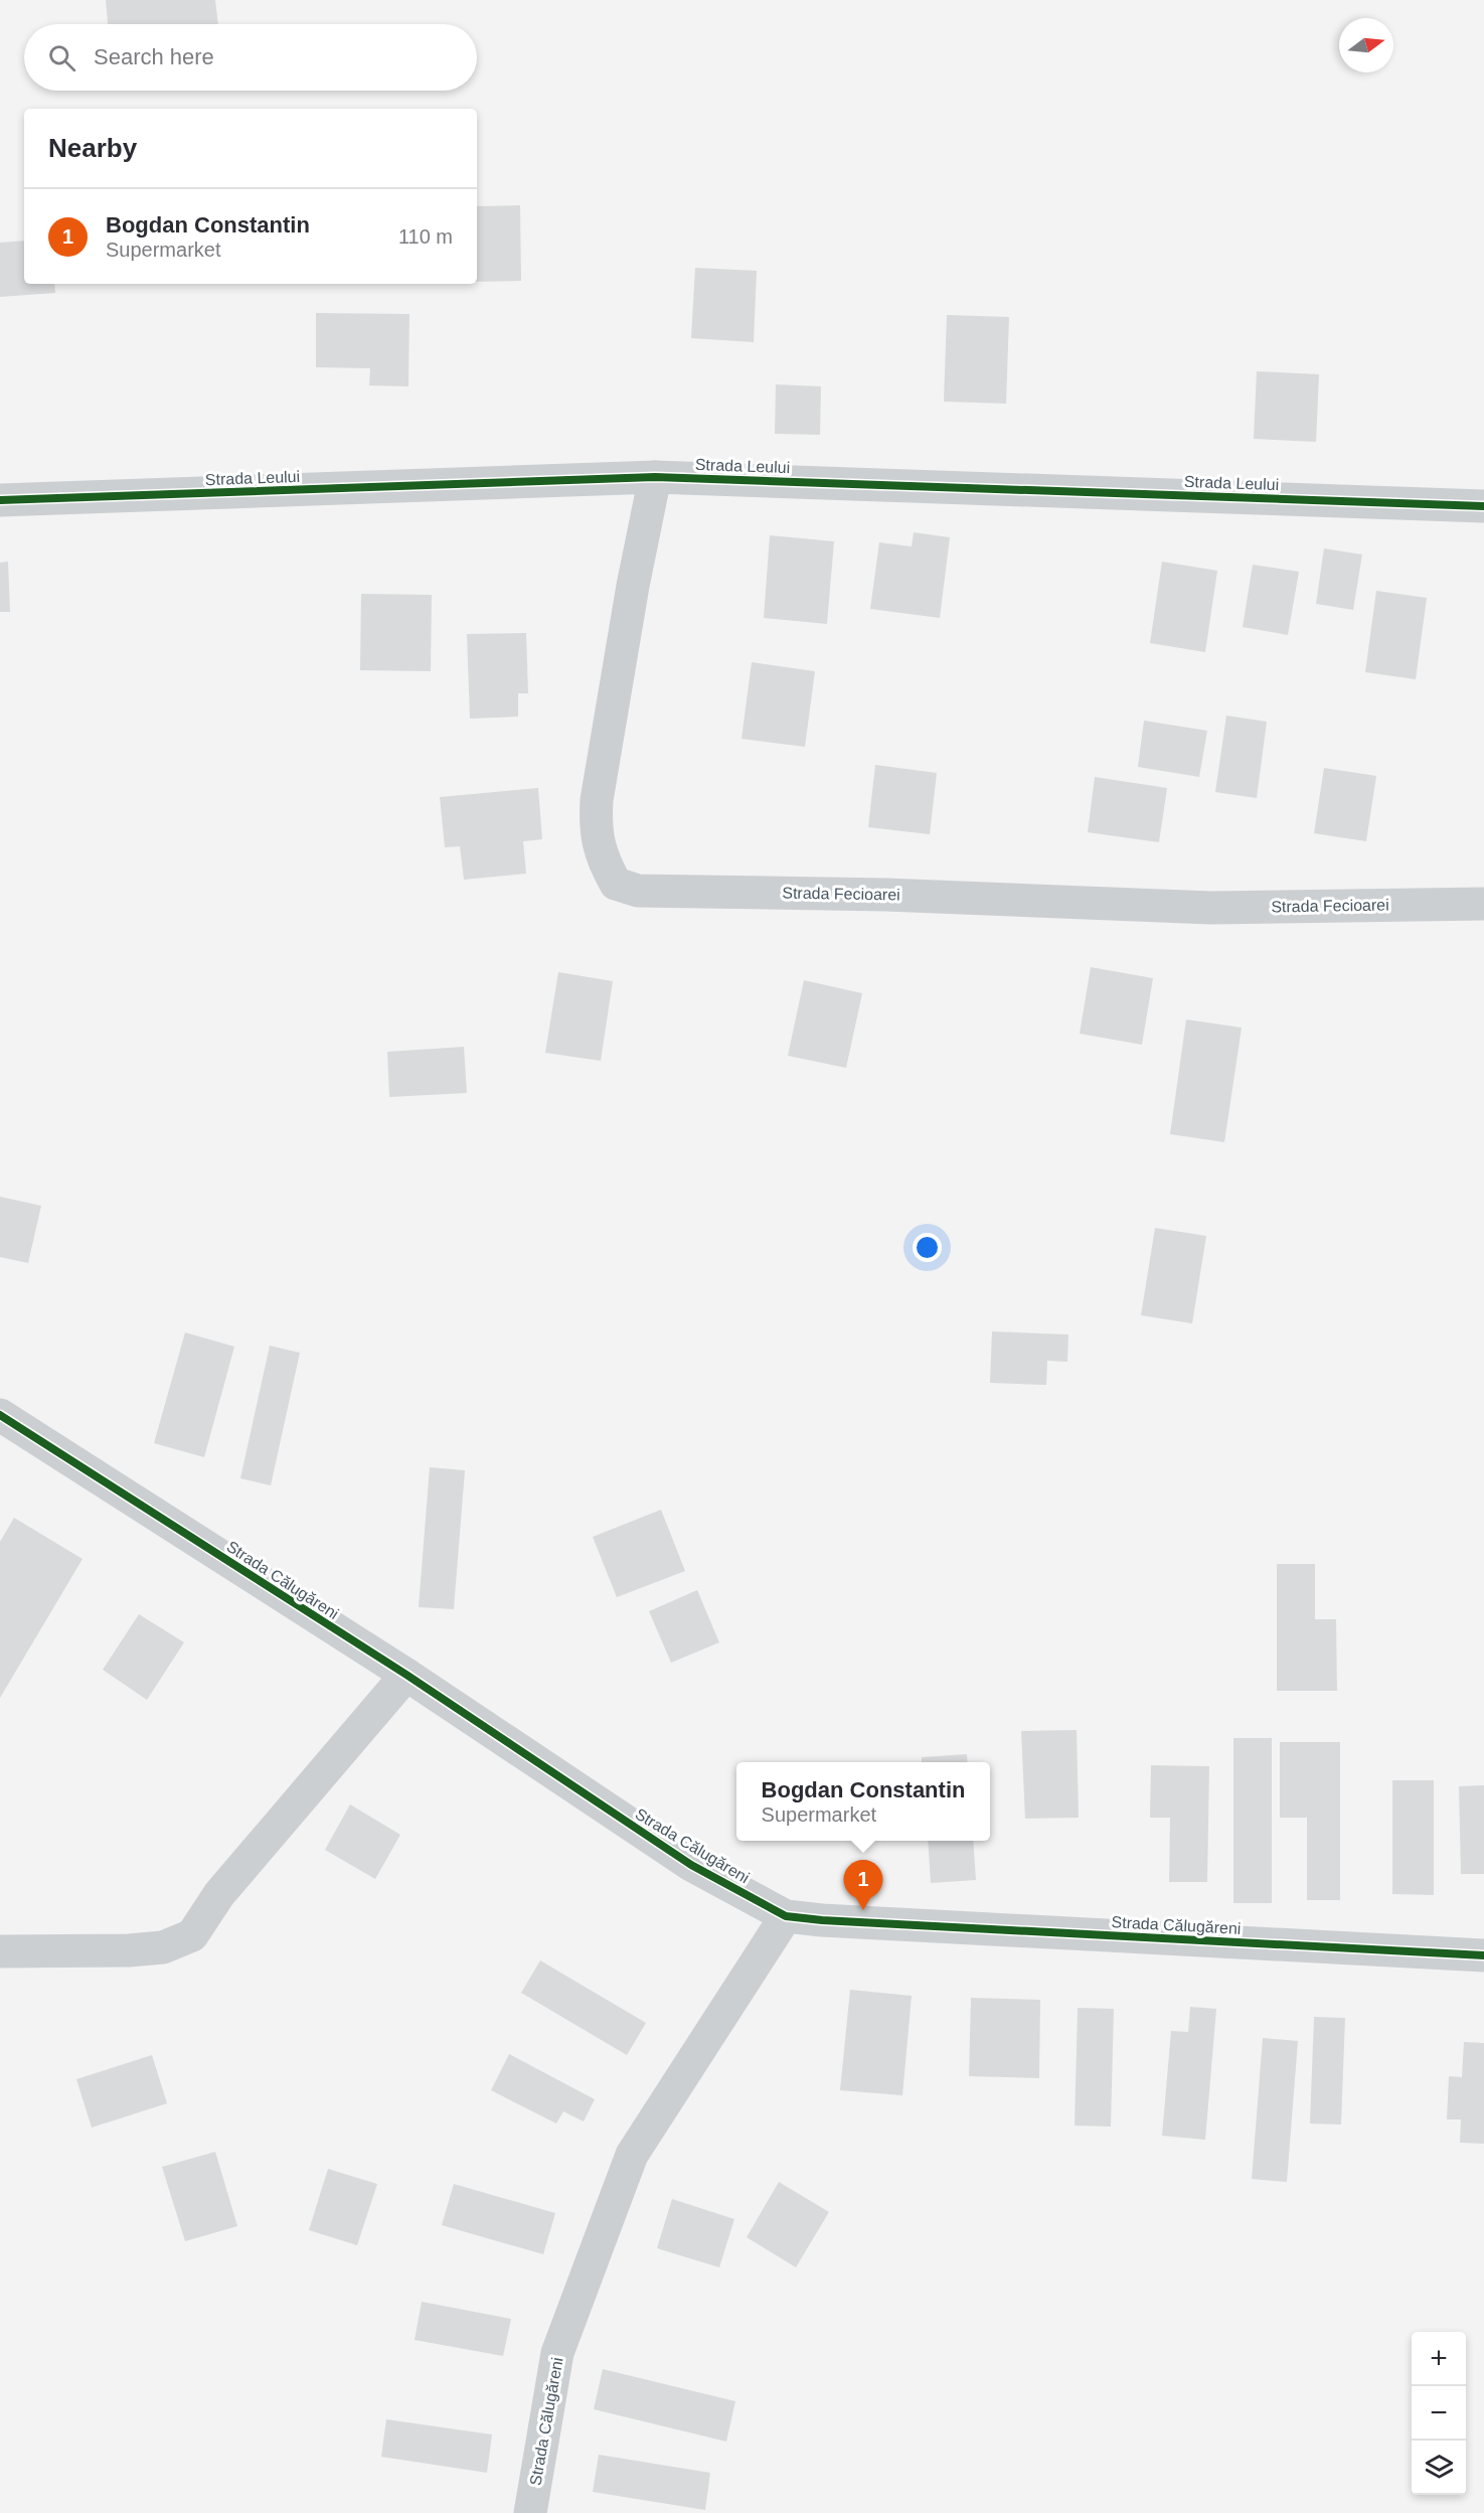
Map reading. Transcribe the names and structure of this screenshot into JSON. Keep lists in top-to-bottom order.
{
  "streets": {
    "street": ["Strada Leului", "Strada Fecioarei", "Strada Călugăreni"]
  },
  "crossings": [
    ["Strada Leului", "Strada Fecioarei"]
  ],
  "north": "right",
  "page": {
    "search": "Search here",
    "heading": "Nearby",
    "list": [
      {
        "mark": "1",
        "name": "Bogdan Constantin",
        "note": "Supermarket",
        "value": "110 m"
      }
    ],
    "popup": ["Bogdan Constantin", "Supermarket"],
    "pins": "1",
    "map_buttons": ["+", "−"]
  }
}
